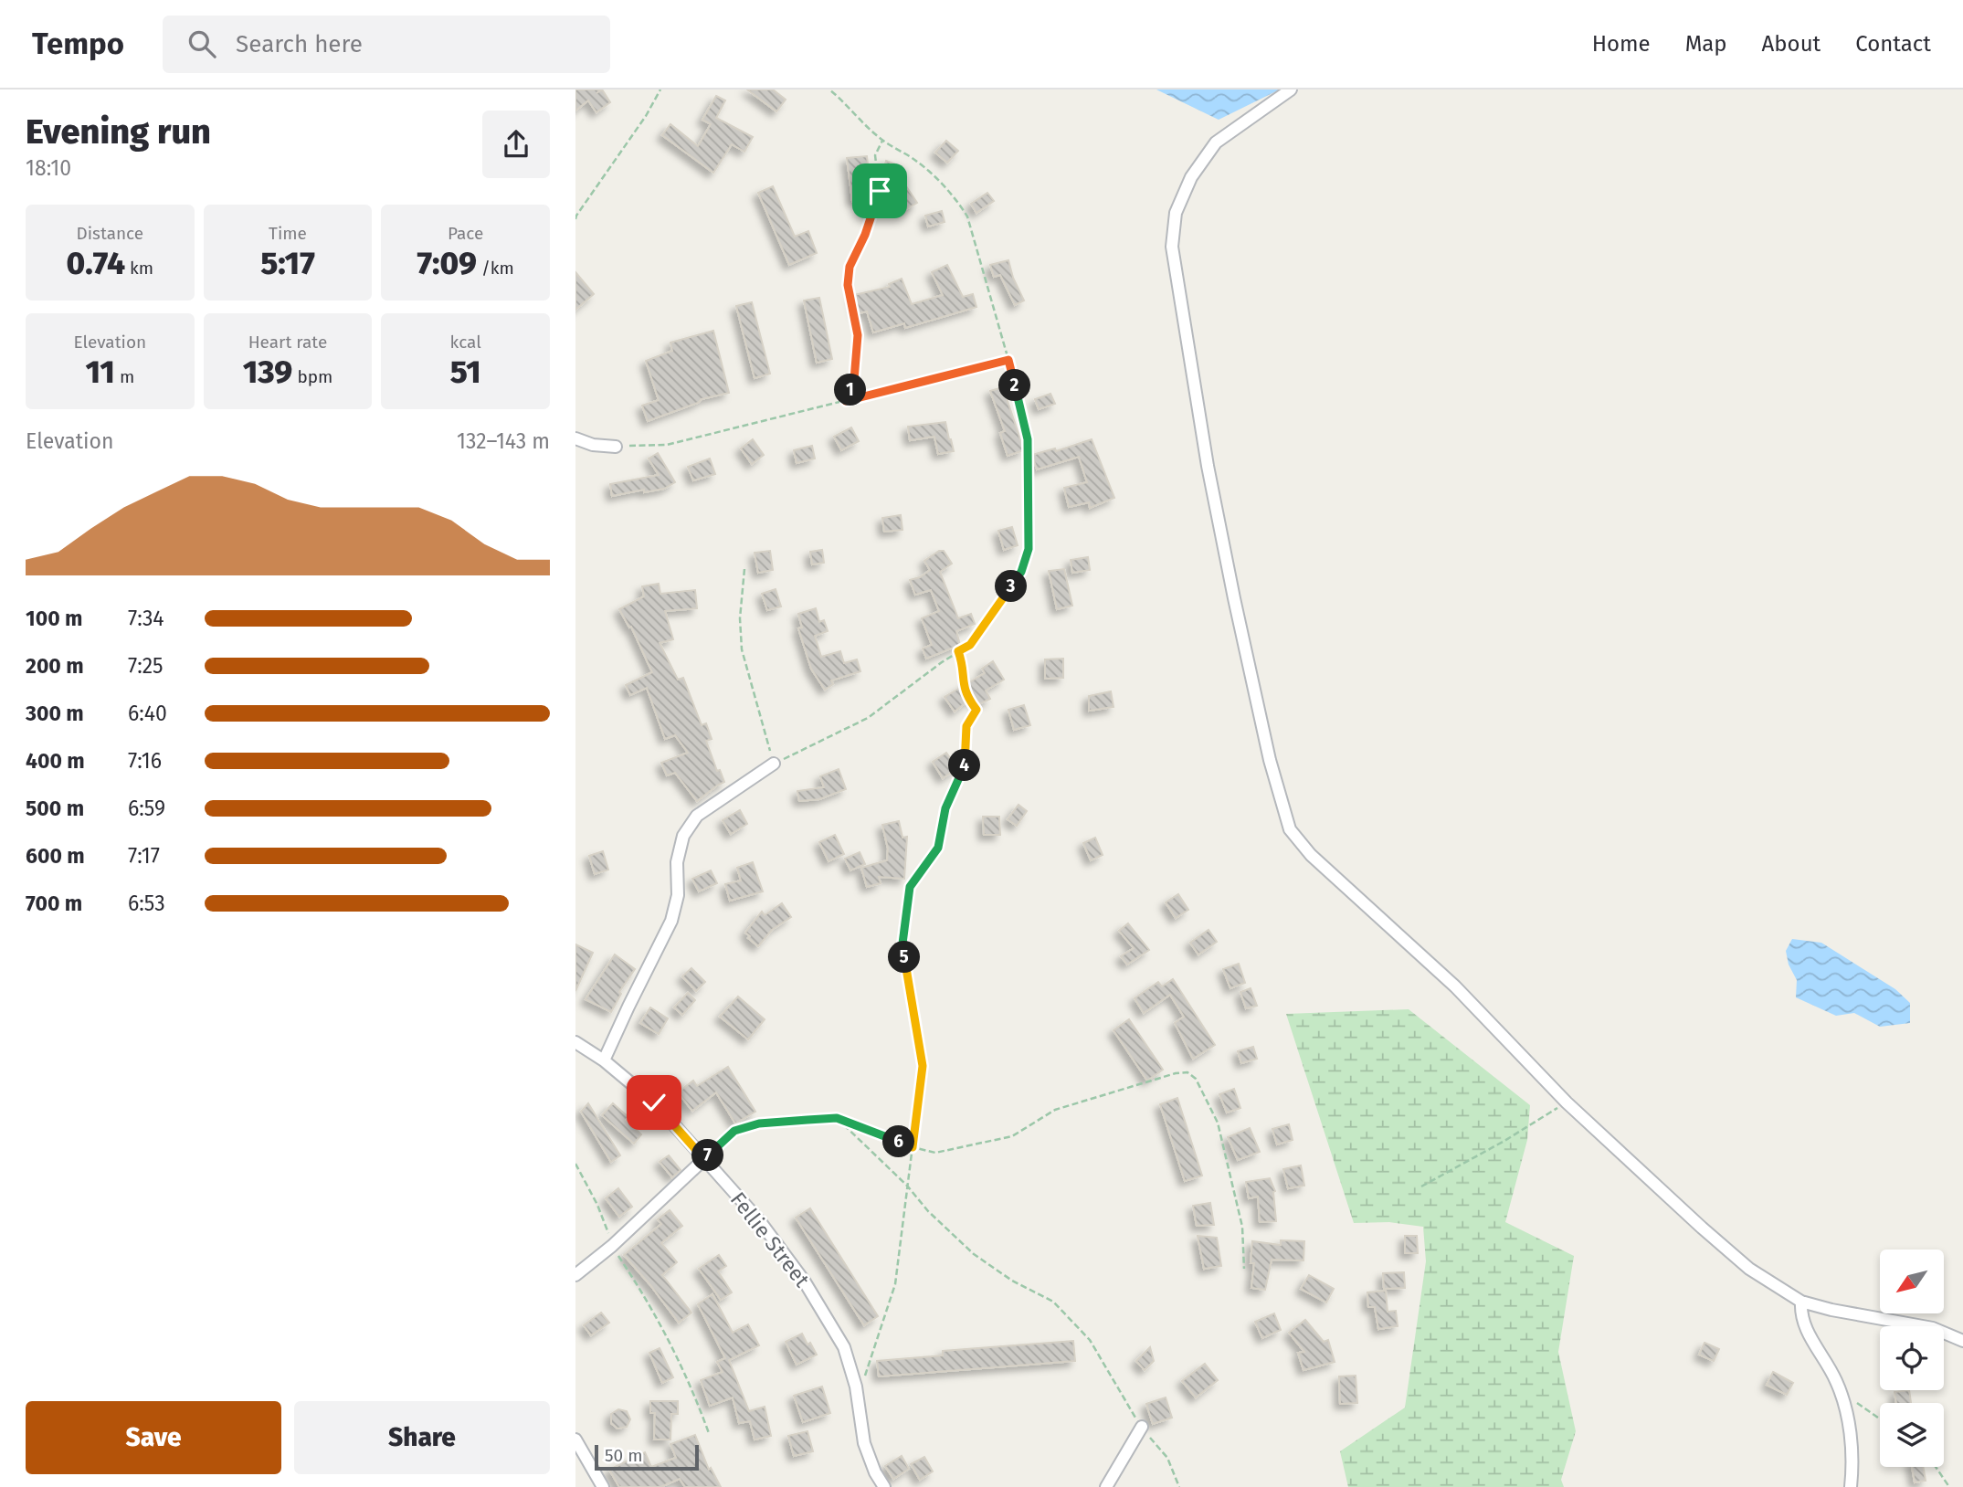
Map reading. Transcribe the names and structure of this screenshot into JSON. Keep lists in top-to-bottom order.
{
  "streets": {
    "street": ["Fellie Street"]
  },
  "scale_bar": "50 m",
  "north": "bottom left",
  "page": {
    "header": "Tempo",
    "search": "Search here",
    "nav": [
      "Home",
      "Map",
      "About",
      "Contact"
    ],
    "heading": ["Evening run", "18:10"],
    "stats": [
      ["Distance", "0.74 km"],
      ["Time", "5:17"],
      ["Pace", "7:09 /km"],
      ["Elevation", "11 m"],
      ["Heart rate", "139 bpm"],
      ["kcal", "51"]
    ],
    "pins": [
      "2",
      "1",
      "3",
      "4",
      "5",
      "6",
      "7"
    ],
    "chart": ["Elevation", "132–143 m"],
    "list": [
      {
        "name": "100 m",
        "note": "7:34"
      },
      {
        "name": "200 m",
        "note": "7:25"
      },
      {
        "name": "300 m",
        "note": "6:40"
      },
      {
        "name": "400 m",
        "note": "7:16"
      },
      {
        "name": "500 m",
        "note": "6:59"
      },
      {
        "name": "600 m",
        "note": "7:17"
      },
      {
        "name": "700 m",
        "note": "6:53"
      }
    ],
    "buttons": ["Save", "Share"],
    "scale": "50 m"
  }
}
